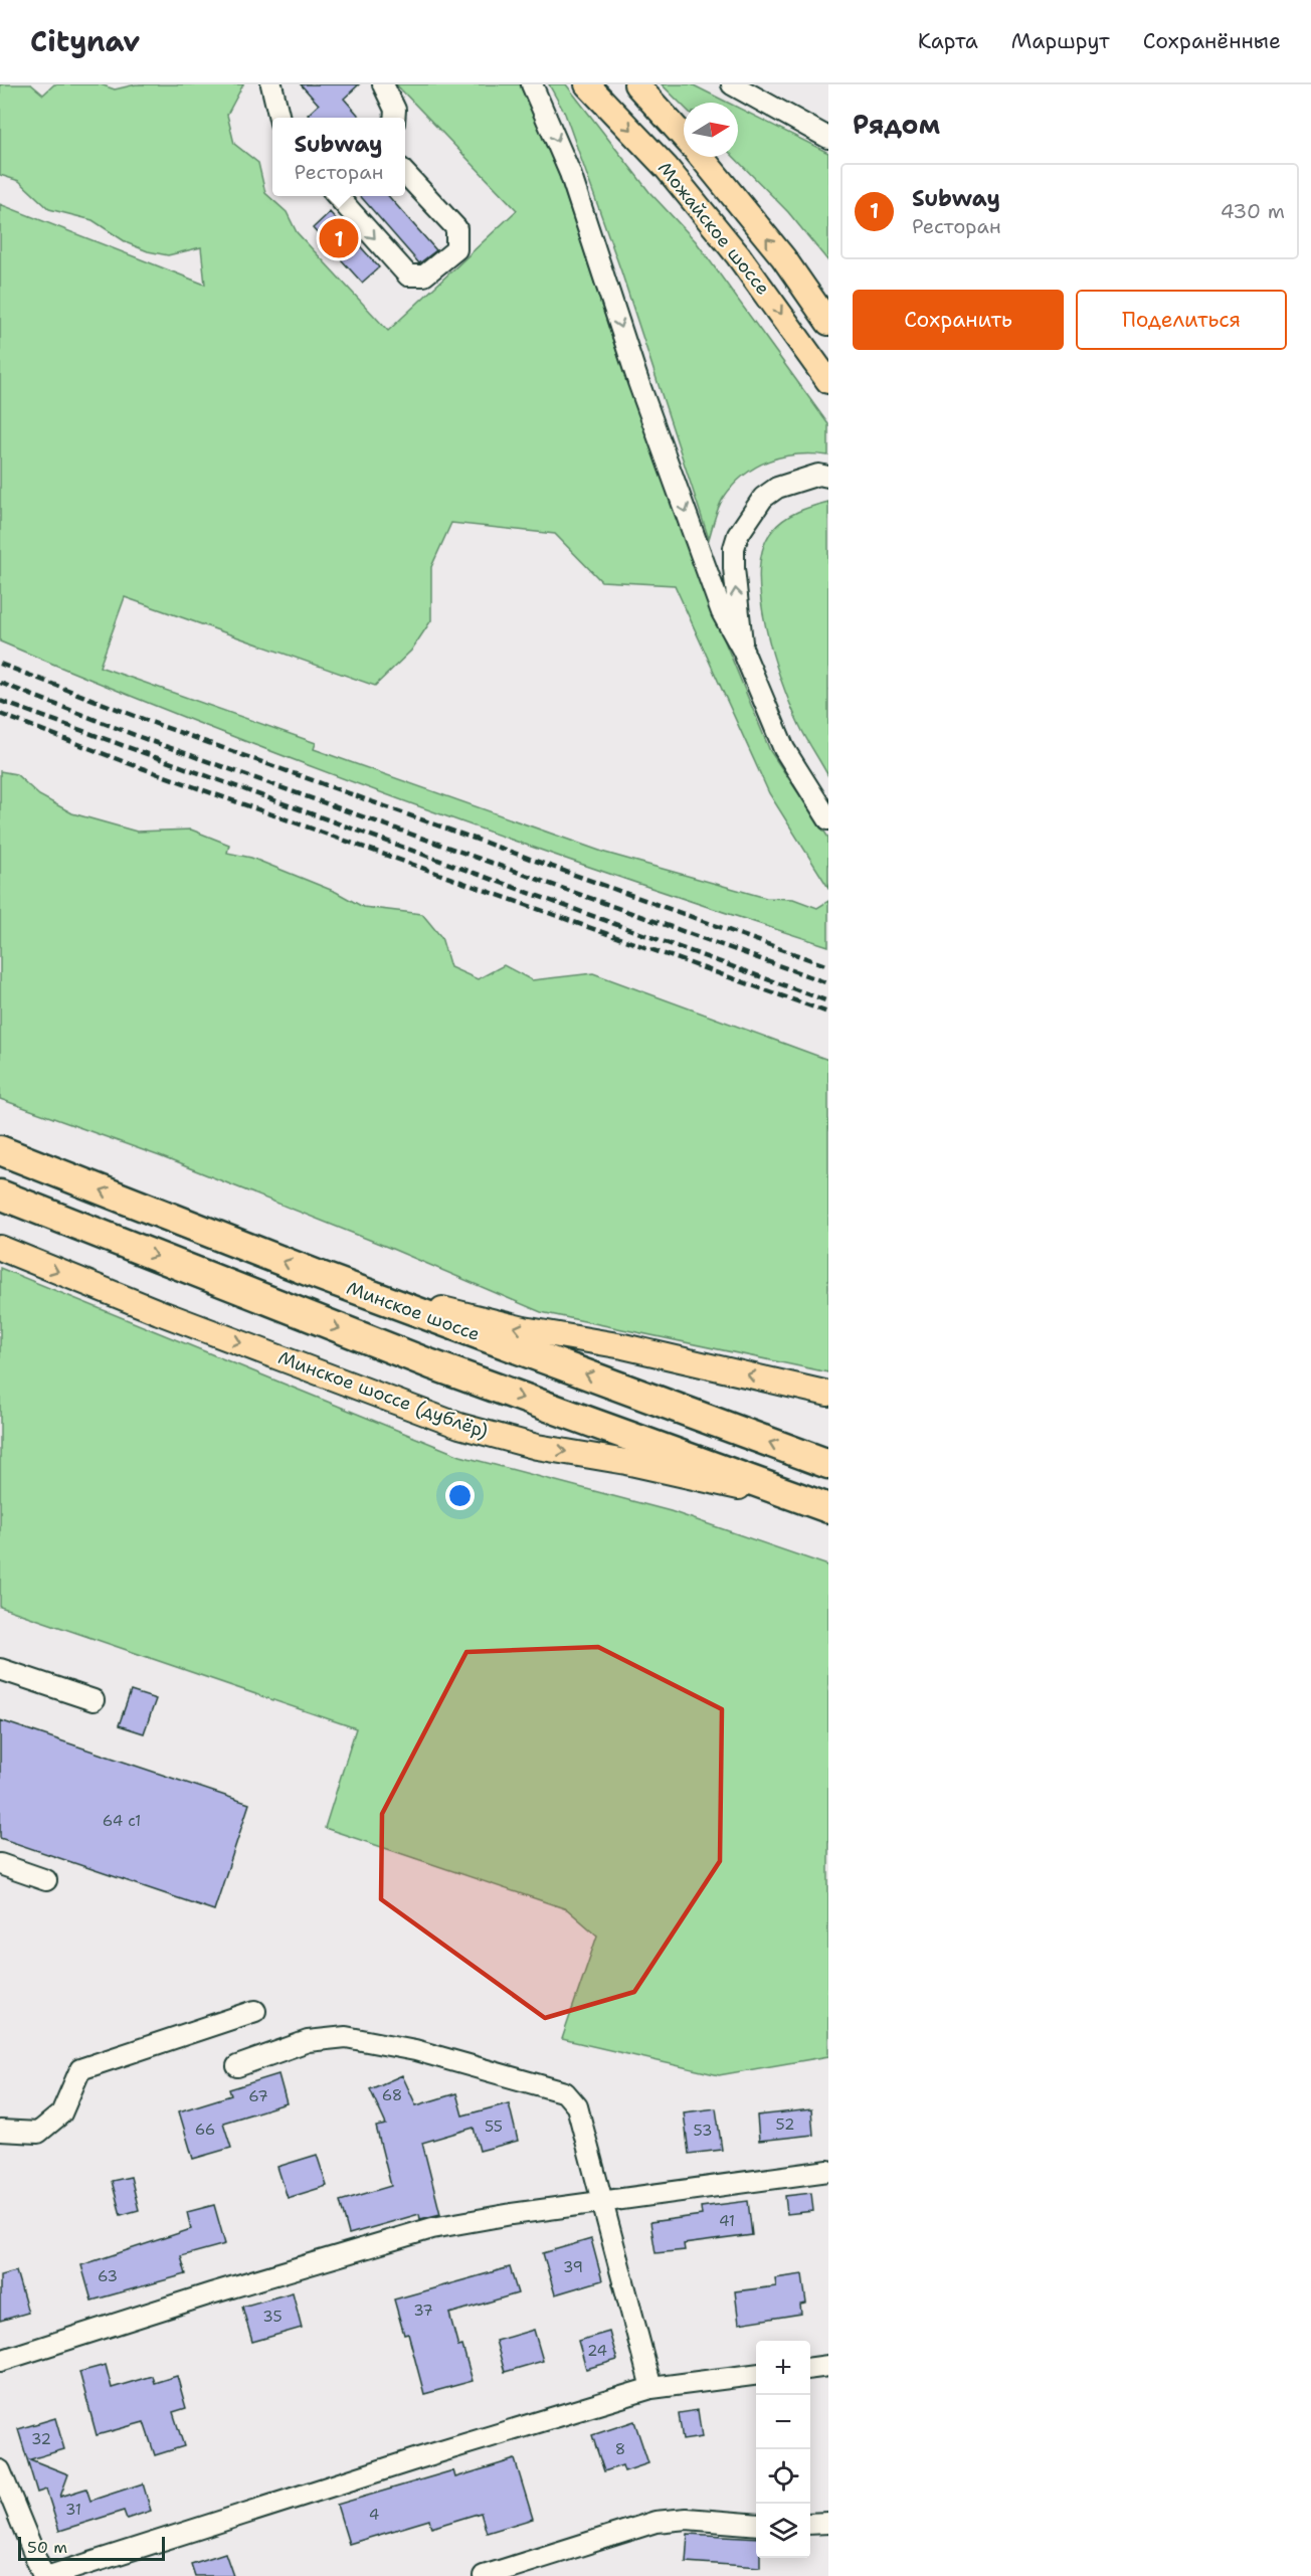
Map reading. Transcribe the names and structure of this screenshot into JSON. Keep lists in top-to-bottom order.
{
  "streets": {
    "highway": ["Минское шоссе"],
    "main road": ["Можайское шоссе", "Минское шоссе (дублёр)"]
  },
  "house_numbers": [
    "64 с1",
    "68",
    "67",
    "52",
    "55",
    "66",
    "53",
    "41",
    "39",
    "63",
    "37",
    "35",
    "24",
    "32",
    "8",
    "31",
    "4"
  ],
  "scale_bar": "50 m",
  "north": "right",
  "page": {
    "header": "Citynav",
    "nav": ["Карта", "Маршрут", "Сохранённые"],
    "heading": "Рядом",
    "popup": ["Subway", "Ресторан"],
    "list": [
      {
        "mark": "1",
        "name": "Subway",
        "note": "Ресторан",
        "value": "430 m"
      }
    ],
    "pins": "1",
    "buttons": ["Сохранить", "Поделиться"],
    "map_buttons": ["+", "−"],
    "scale": "50 m"
  }
}
